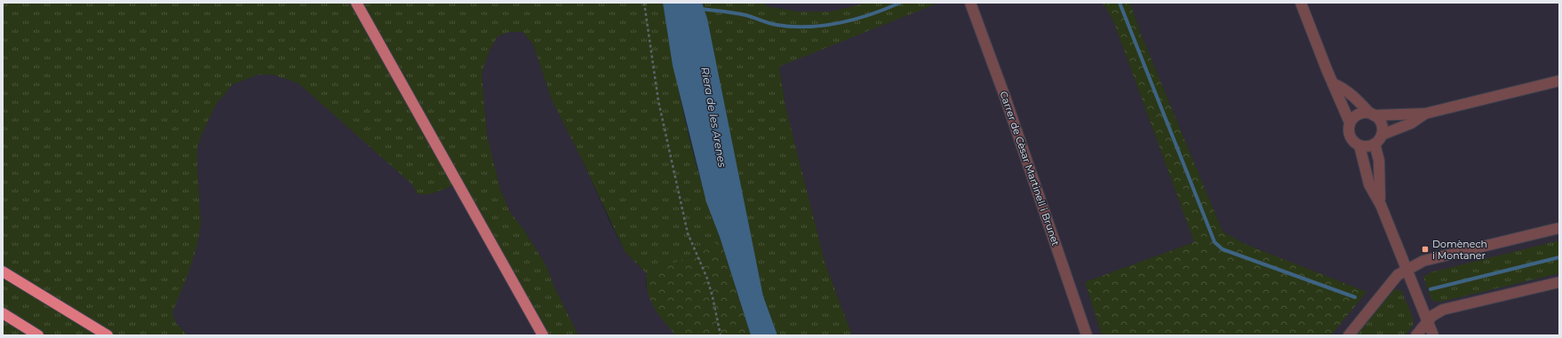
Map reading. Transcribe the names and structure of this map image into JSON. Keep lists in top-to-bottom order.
{
  "streets": {
    "street": ["Carrer de Cèsar Martinell i Brunet"]
  },
  "water": ["Riera de les Arenes"],
  "places": {
    "transit": ["Domènech i Montaner"]
  }
}
